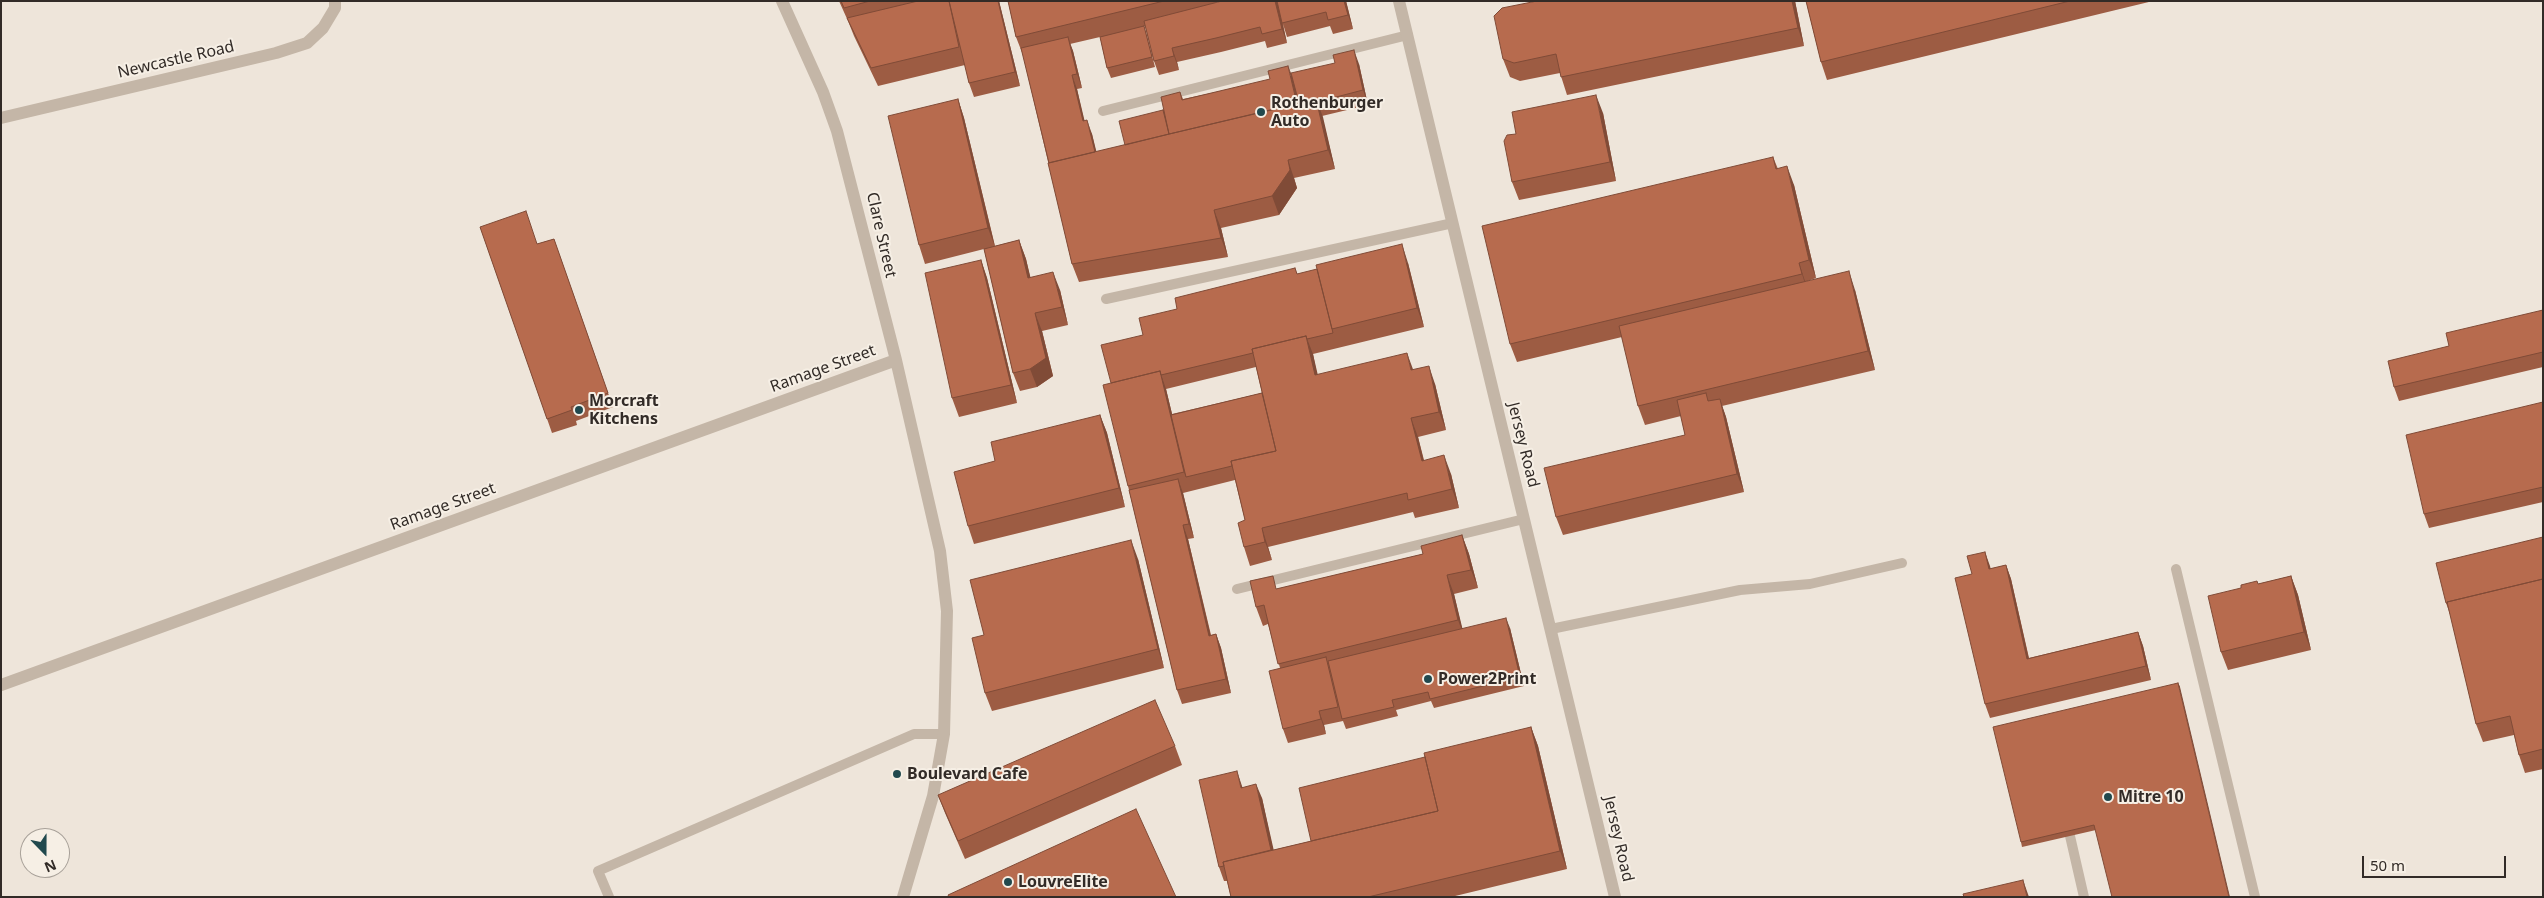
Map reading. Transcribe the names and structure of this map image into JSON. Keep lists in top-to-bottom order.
{
  "streets": {
    "street": [
      "Newcastle Road",
      "Clare Street",
      "Ramage Street",
      "Jersey Road"
    ]
  },
  "crossings": [
    ["Clare Street", "Ramage Street"]
  ],
  "places": [
    "Rothenburger Auto",
    "Morcraft Kitchens",
    "Power2Print",
    "Boulevard Cafe",
    "Mitre 10",
    "LouvreElite"
  ],
  "scale_bar": "50 m",
  "north": "bottom"
}
